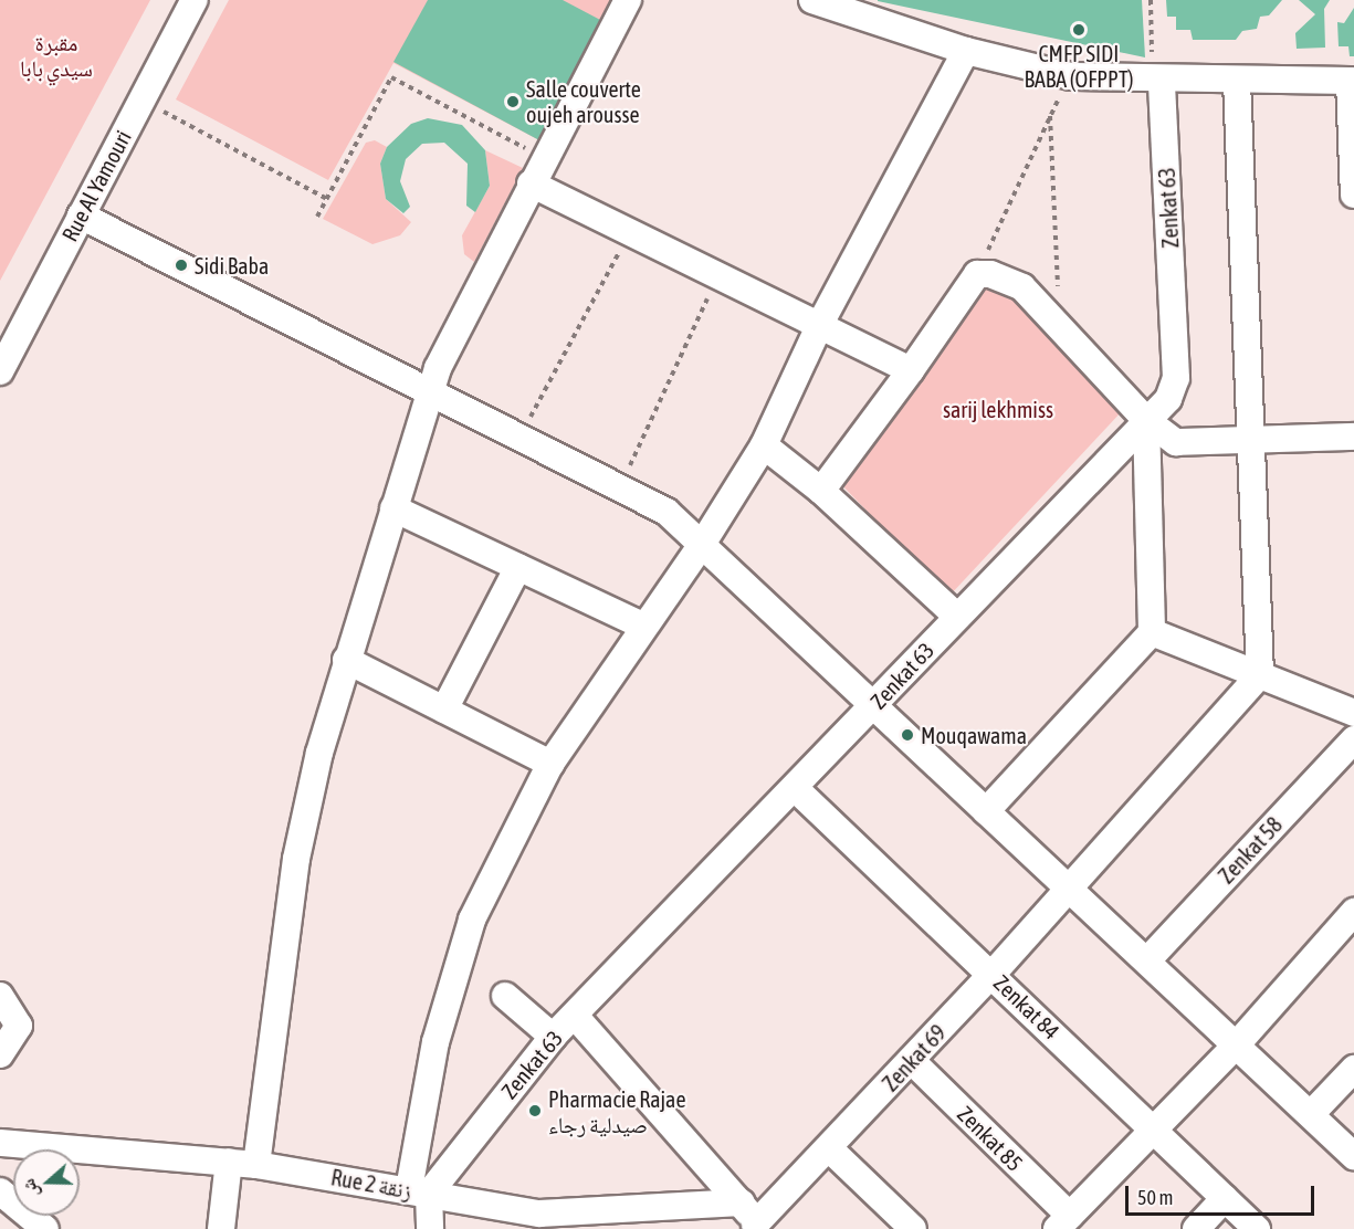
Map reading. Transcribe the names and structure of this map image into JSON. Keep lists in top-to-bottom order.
{
  "streets": {
    "street": [
      "Rue Al Yamouri",
      "Zenkat 63",
      "Zenkat 58",
      "Zenkat 84",
      "Zenkat 69",
      "Zenkat 85",
      "Rue 2 زنقة"
    ]
  },
  "crossings": [
    ["Zenkat 63", "Zenkat 84"],
    ["Zenkat 63", "Rue 2 زنقة"],
    ["Zenkat 84", "Zenkat 69"],
    ["Zenkat 69", "Zenkat 85"],
    ["Zenkat 69", "Rue 2 زنقة"]
  ],
  "parks": ["مقبرة سيدي بابا", "sarij lekhmiss"],
  "places": [
    "CMFP SIDI BABA (OFPPT)",
    "Salle couverte oujeh arousse",
    "Sidi Baba",
    "Mouqawama",
    "Pharmacie Rajae صيدلية رجاء"
  ],
  "scale_bar": "50 m",
  "north": "left"
}
